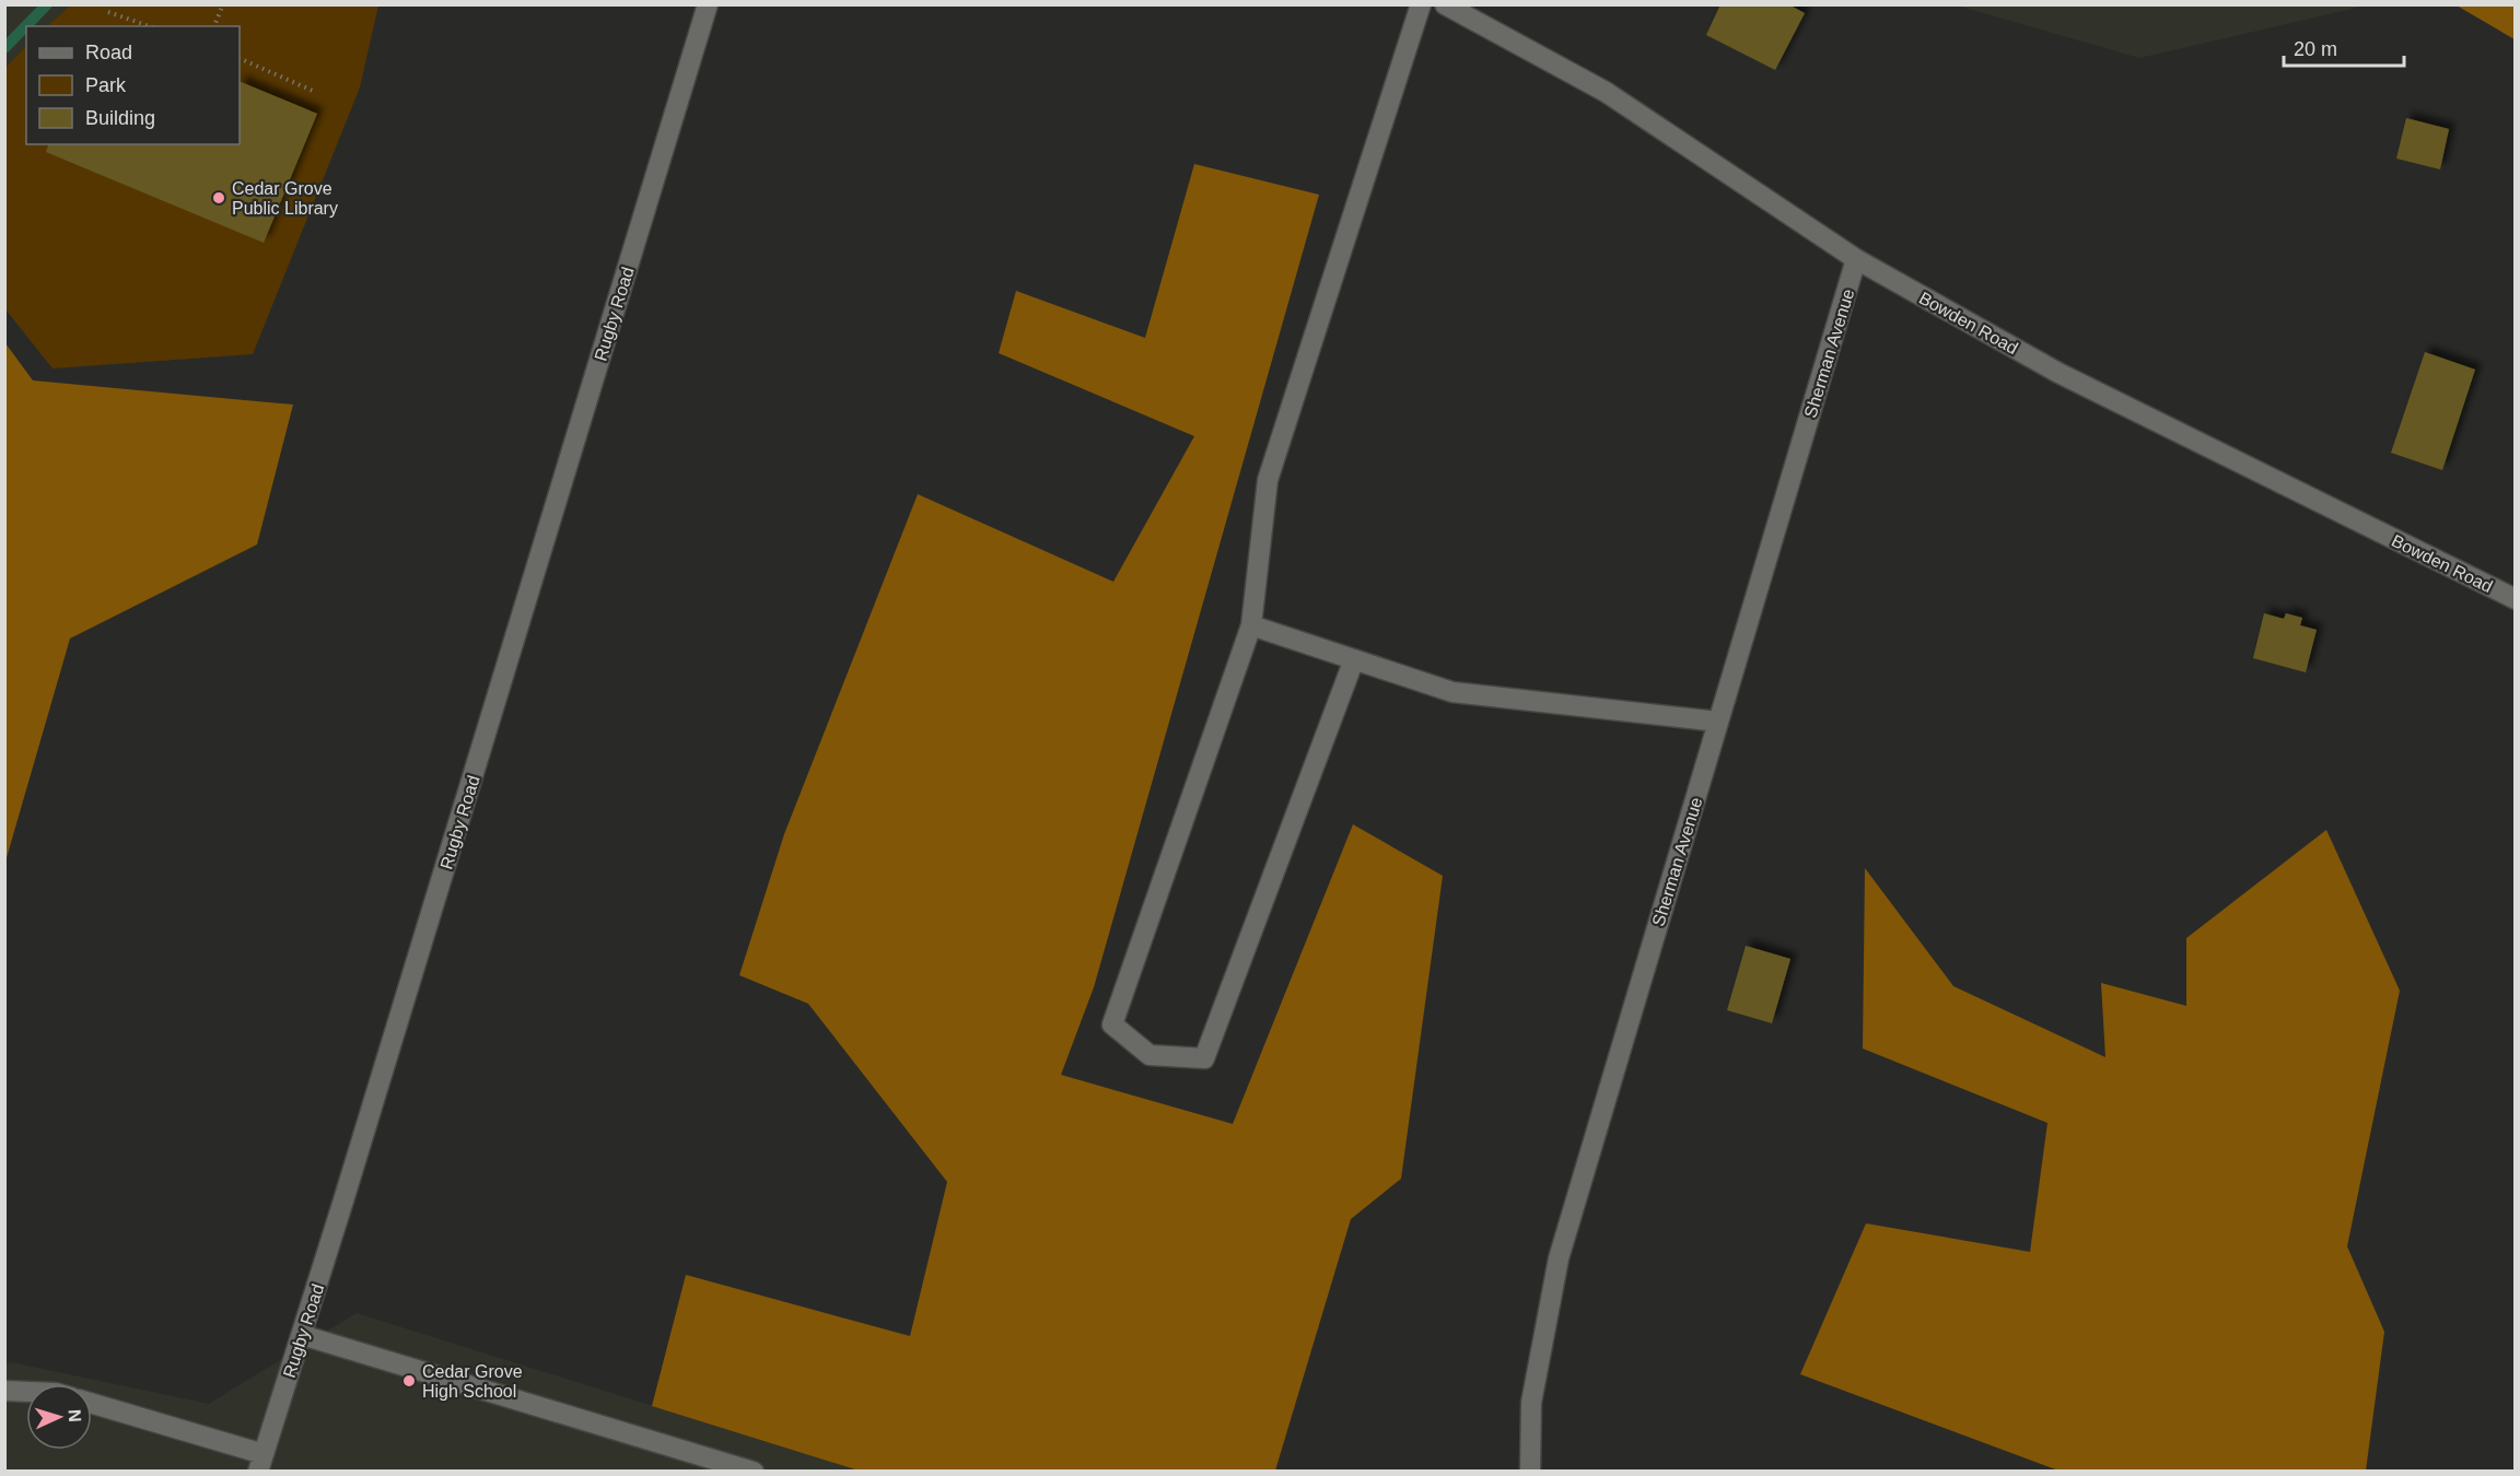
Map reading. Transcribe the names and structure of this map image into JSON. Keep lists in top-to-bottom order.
{
  "streets": {
    "street": ["Rugby Road", "Bowden Road", "Sherman Avenue"]
  },
  "crossings": [
    ["Bowden Road", "Sherman Avenue"]
  ],
  "places": ["Cedar Grove Public Library", "Cedar Grove High School"],
  "legend": ["Road", "Park", "Building"],
  "scale_bar": "20 m",
  "north": "right"
}
